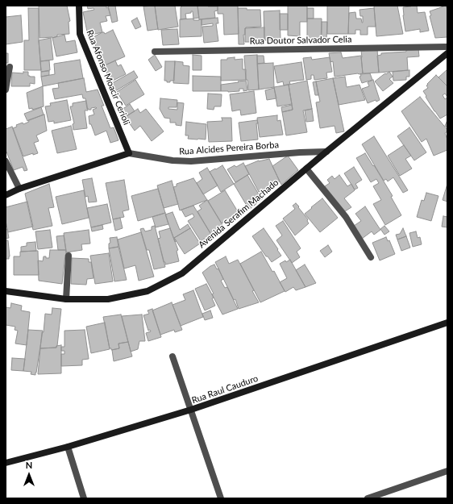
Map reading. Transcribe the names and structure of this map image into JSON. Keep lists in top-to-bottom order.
{
  "streets": {
    "street": [
      "Rua Doutor Salvador Celia",
      "Rua Afonso Moacir Cerioli",
      "Rua Alcides Pereira Borba",
      "Avenida Serafim Machado",
      "Rua Raul Cauduro"
    ]
  },
  "crossings": [
    ["Rua Afonso Moacir Cerioli", "Rua Alcides Pereira Borba"],
    ["Rua Alcides Pereira Borba", "Avenida Serafim Machado"]
  ],
  "north": "top"
}
